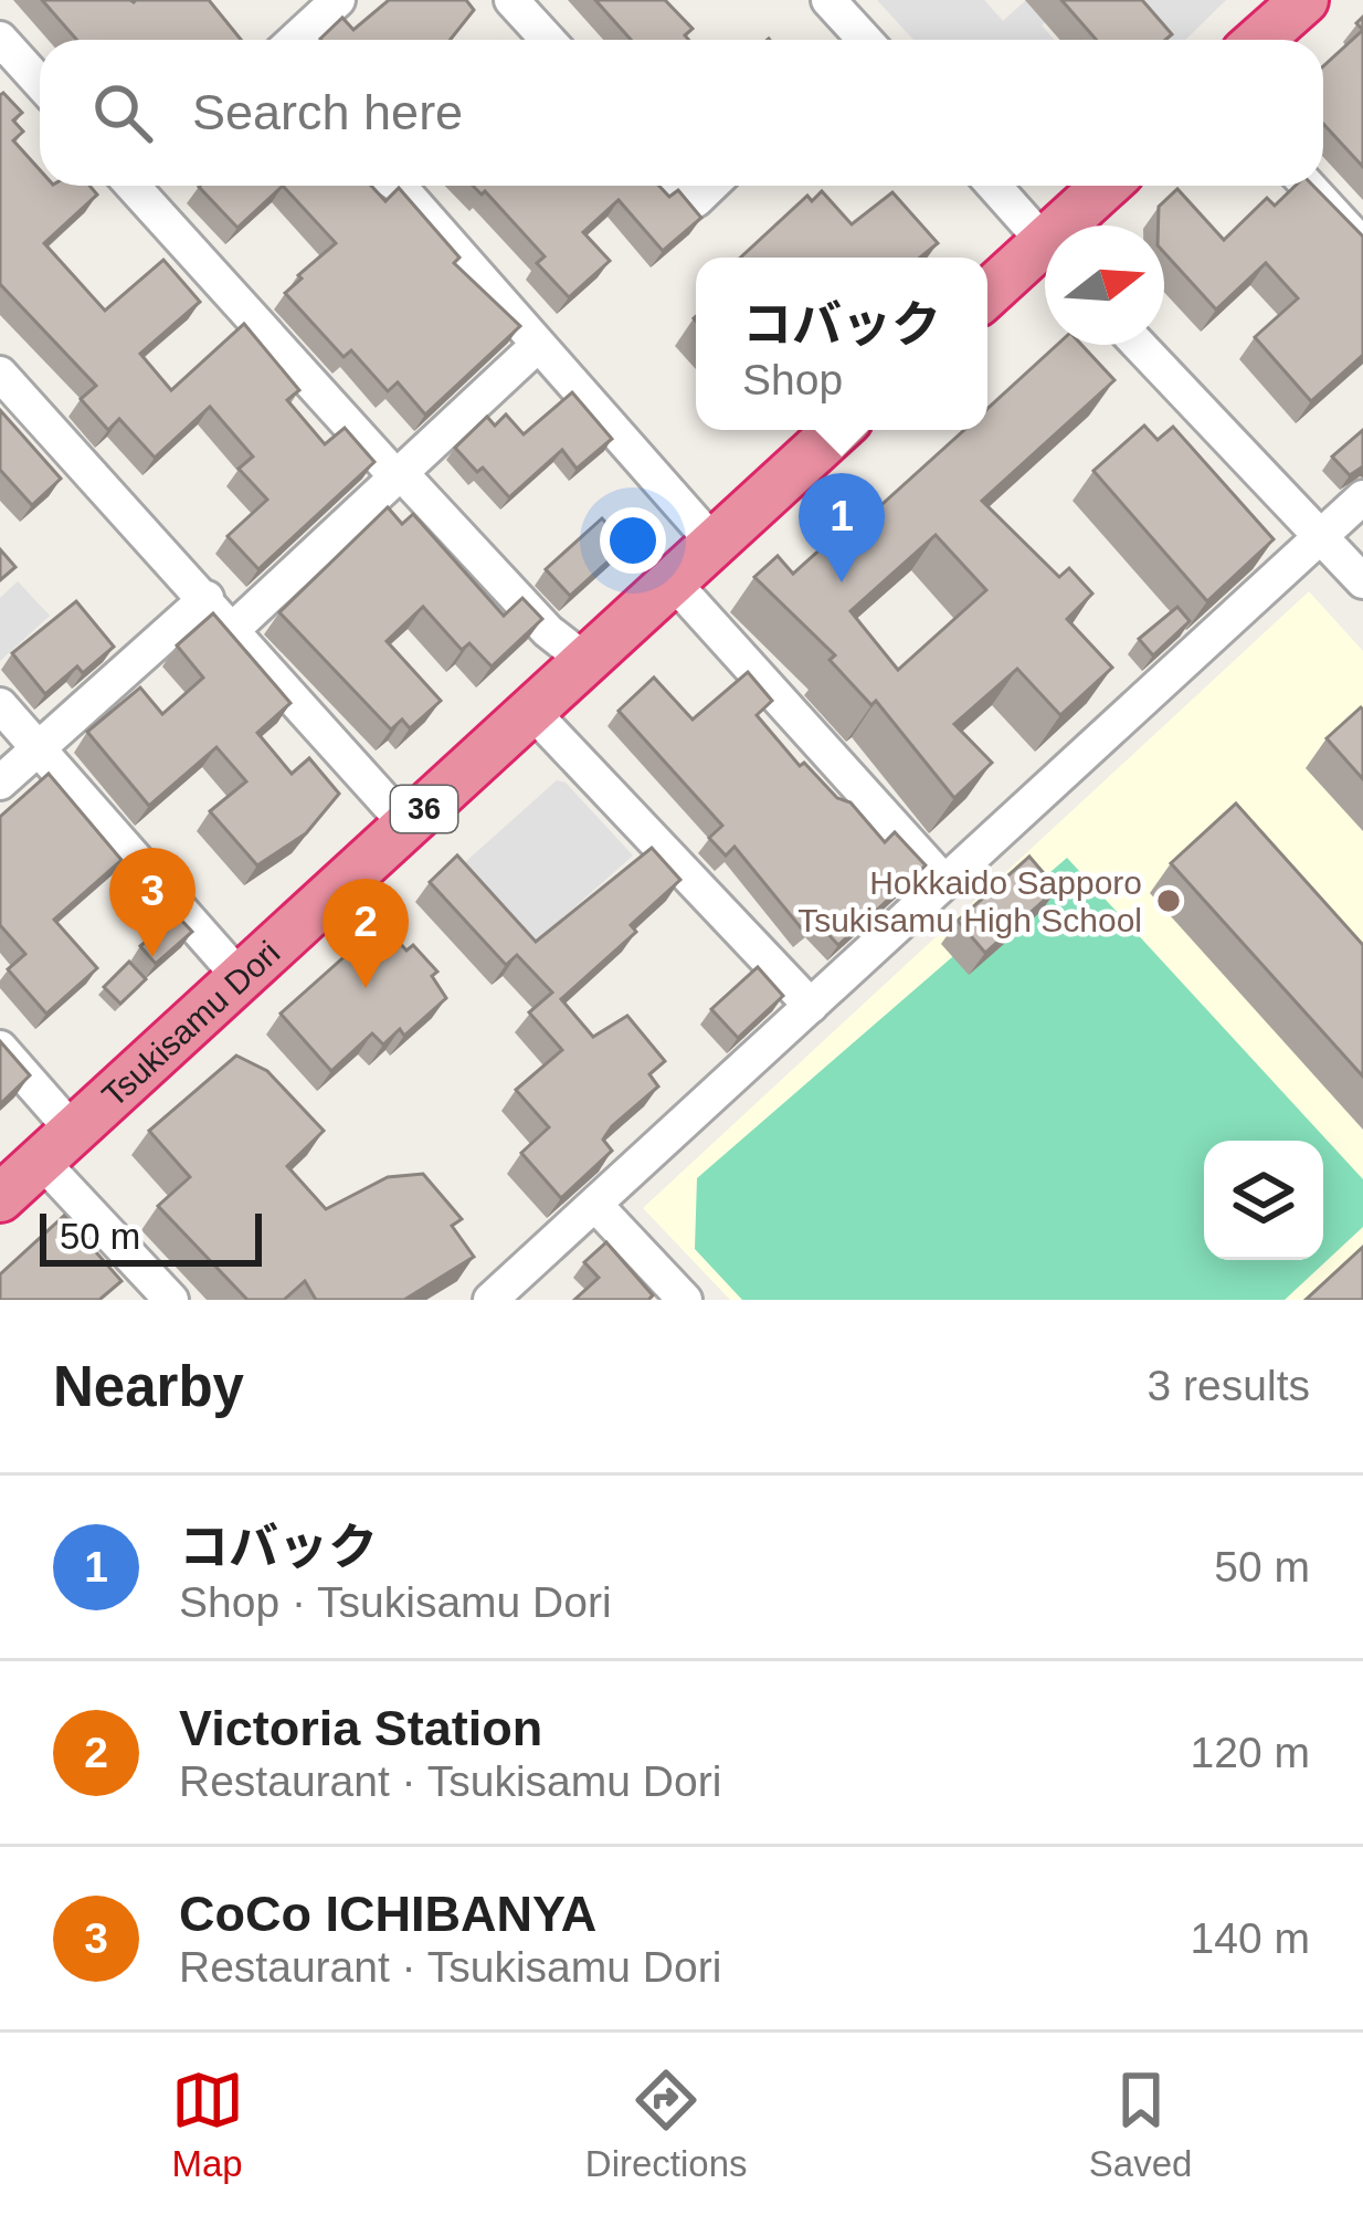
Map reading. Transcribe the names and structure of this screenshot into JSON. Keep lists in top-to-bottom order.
{
  "streets": {
    "highway": ["36", "Tsukisamu Dori"]
  },
  "places": ["Hokkaido Sapporo Tsukisamu High School"],
  "scale_bar": "50 m",
  "north": "right",
  "page": {
    "search": "Search here",
    "popup": ["コバック", "Shop"],
    "pins": ["1", "3", "2"],
    "scale": "50 m",
    "heading": ["Nearby", "3 results"],
    "list": [
      {
        "mark": "1",
        "name": "コバック",
        "note": "Shop · Tsukisamu Dori",
        "value": "50 m"
      },
      {
        "mark": "2",
        "name": "Victoria Station",
        "note": "Restaurant · Tsukisamu Dori",
        "value": "120 m"
      },
      {
        "mark": "3",
        "name": "CoCo ICHIBANYA",
        "note": "Restaurant · Tsukisamu Dori",
        "value": "140 m"
      }
    ],
    "nav": ["Map", "Directions", "Saved"]
  }
}
